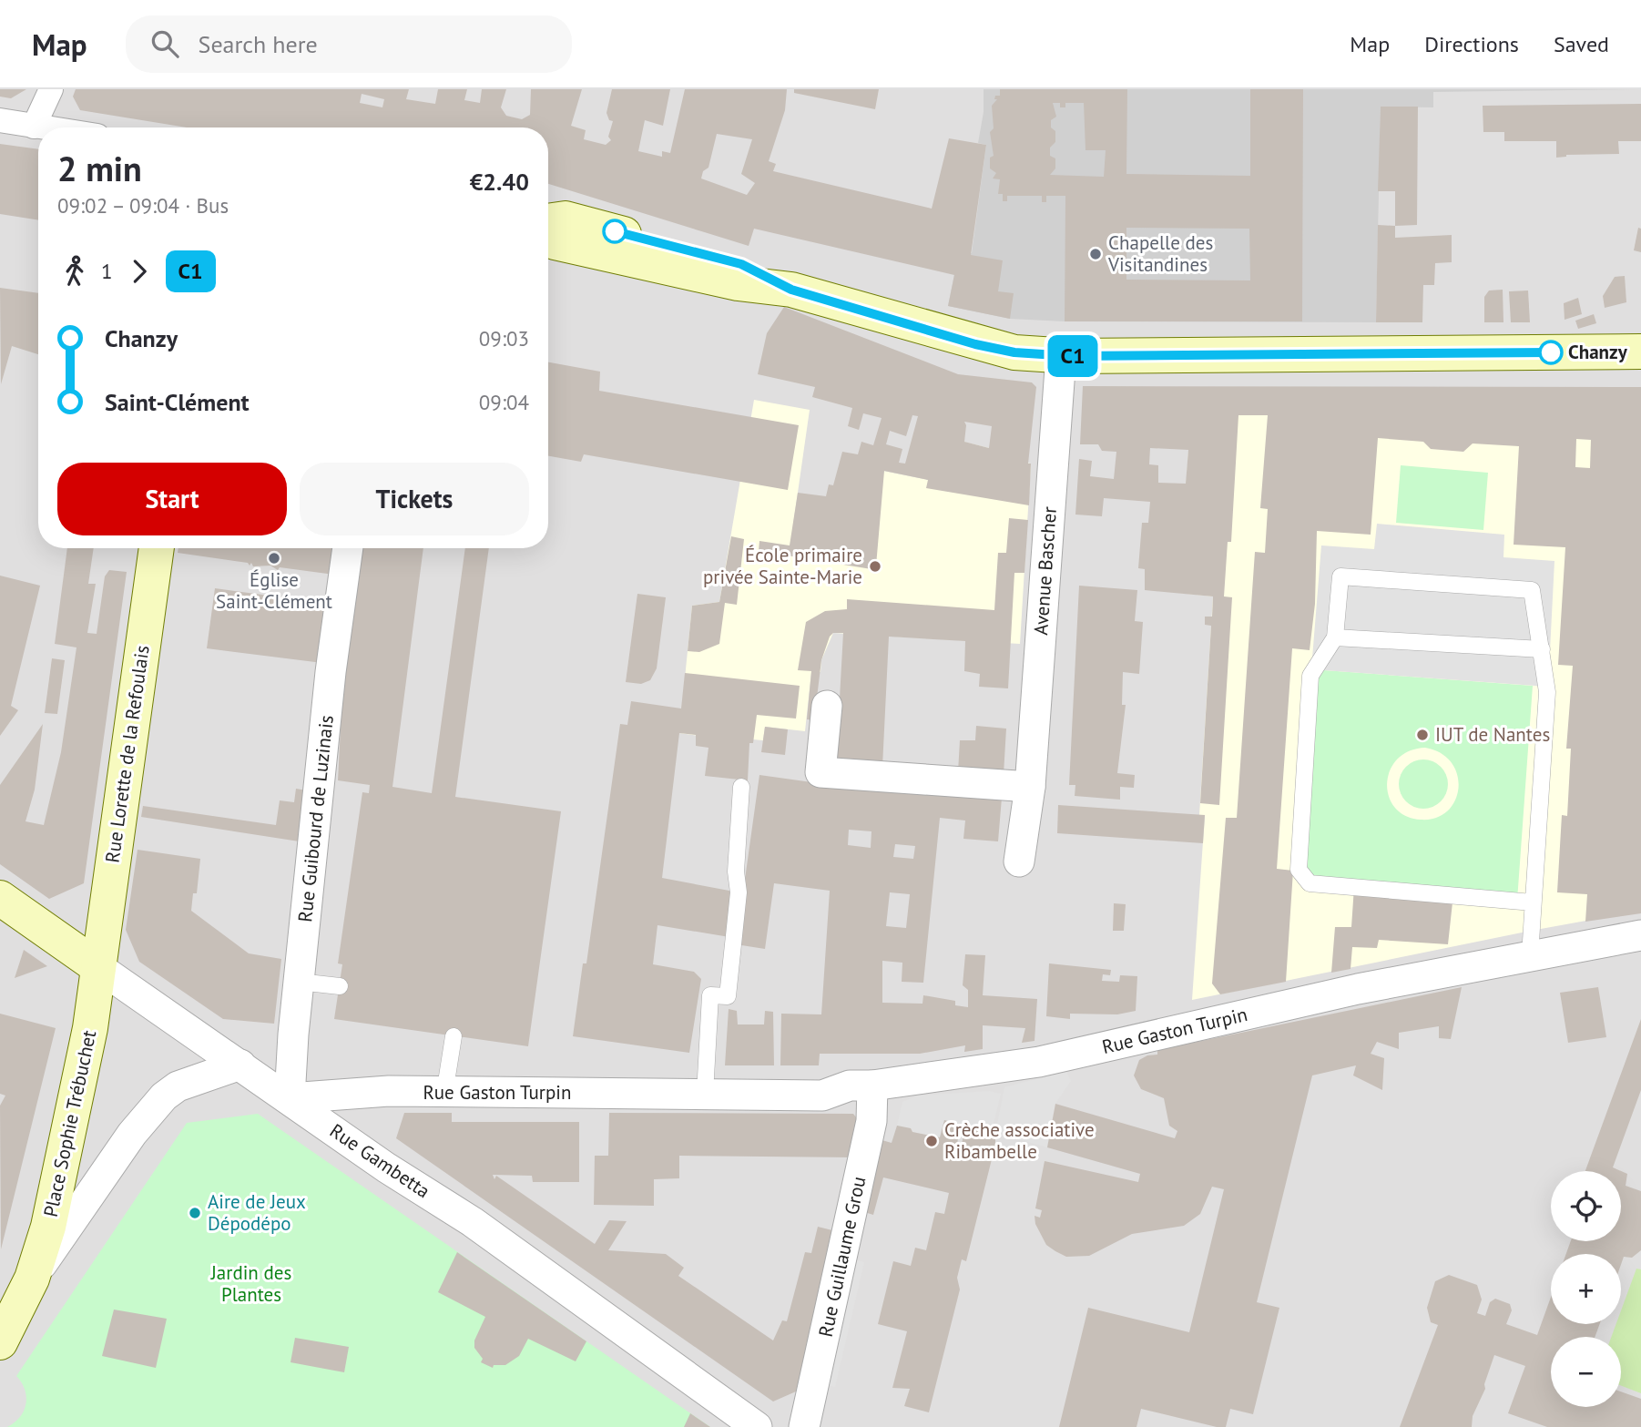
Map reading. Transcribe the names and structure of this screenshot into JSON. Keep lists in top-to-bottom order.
{
  "streets": {
    "main road": ["Rue Lorette de la Refoulais", "Place Sophie Trébuchet", "Rue Gambetta"],
    "street": [
      "Avenue Bascher",
      "Rue Guibourd de Luzinais",
      "Rue Gaston Turpin",
      "Rue Guillaume Grou"
    ]
  },
  "crossings": [
    ["Rue Lorette de la Refoulais", "Place Sophie Trébuchet"],
    ["Rue Lorette de la Refoulais", "Rue Gambetta"],
    ["Rue Guibourd de Luzinais", "Rue Gaston Turpin"],
    ["Rue Guibourd de Luzinais", "Rue Gambetta"],
    ["Rue Gaston Turpin", "Rue Gambetta"],
    ["Rue Gaston Turpin", "Rue Guillaume Grou"],
    ["Place Sophie Trébuchet", "Rue Gambetta"]
  ],
  "parks": ["Jardin des Plantes"],
  "places": [
    "Chapelle des Visitandines",
    "Chanzy",
    "Église Saint-Clément",
    "École primaire privée Sainte-Marie",
    "IUT de Nantes",
    "Crèche associative Ribambelle",
    "Aire de Jeux Dépodépo"
  ],
  "lines": ["bus line C1"],
  "page": {
    "header": "Map",
    "search": "Search here",
    "nav": ["Map", "Directions", "Saved"],
    "on_map": "C1",
    "heading": ["2 min", "09:02 – 09:04 · Bus", "€2.40"],
    "legs": ["1", "C1"],
    "list": [
      {
        "name": "Chanzy",
        "value": "09:03"
      },
      {
        "name": "Saint-Clément",
        "value": "09:04"
      }
    ],
    "buttons": ["Start", "Tickets"],
    "map_buttons": ["+", "−"]
  }
}
